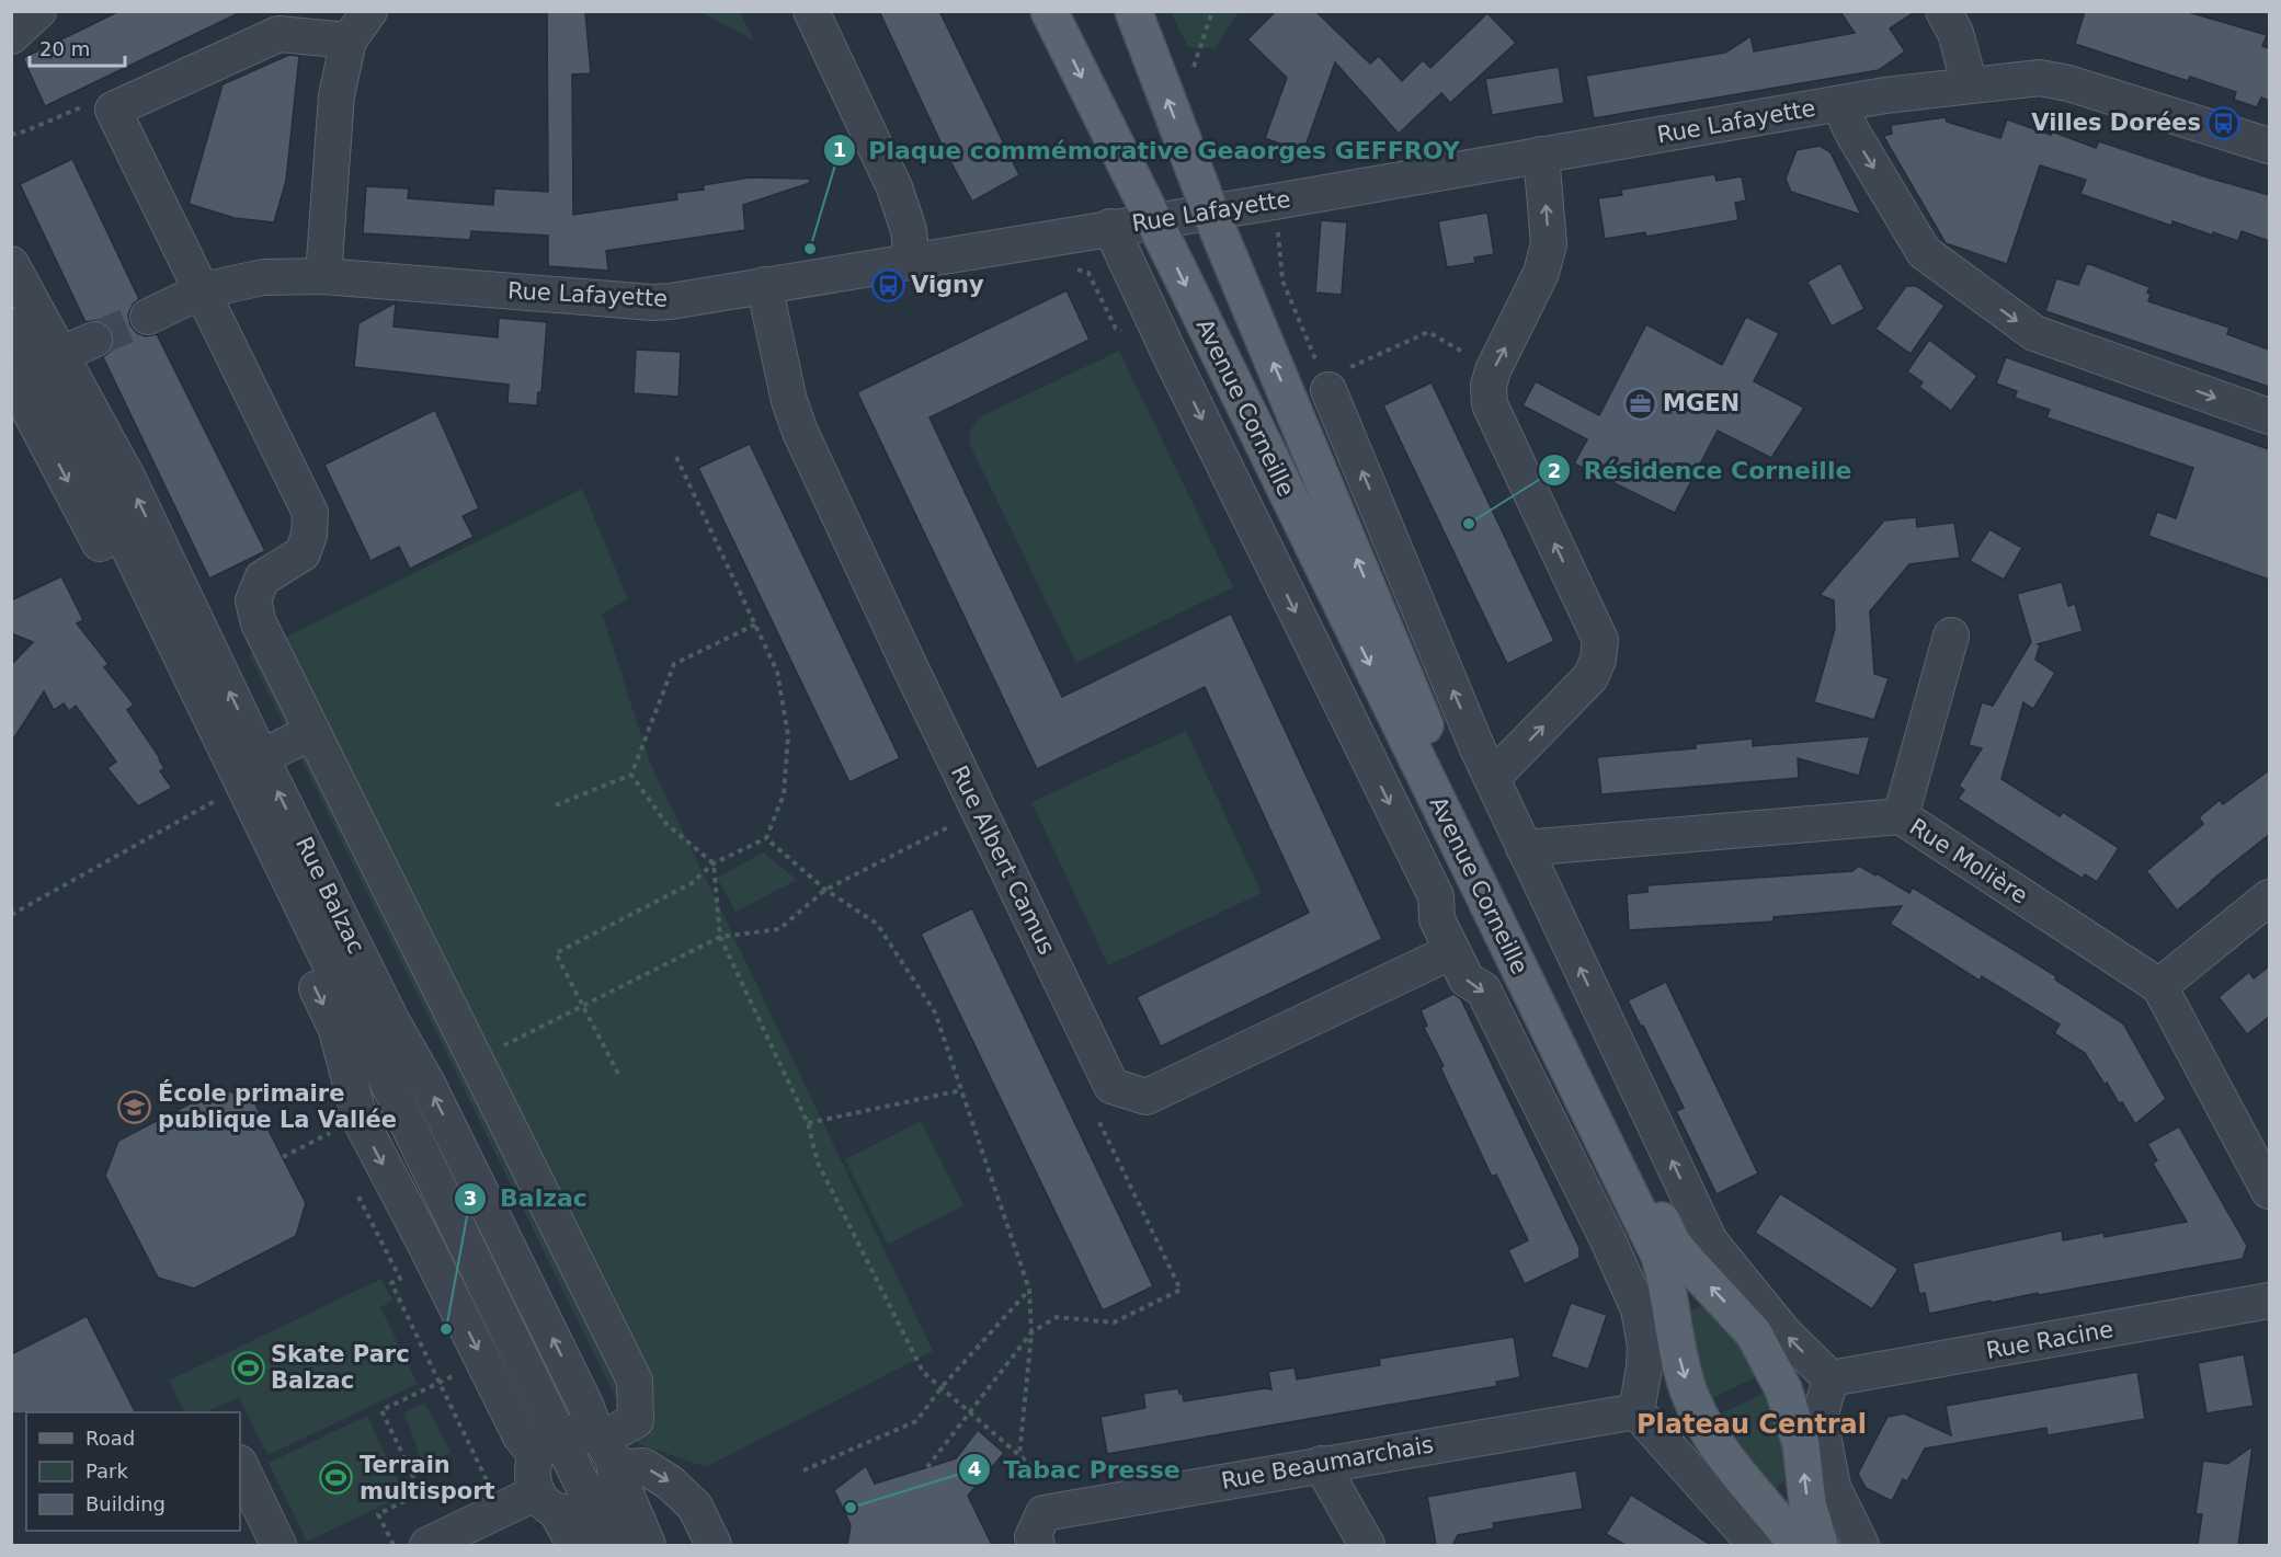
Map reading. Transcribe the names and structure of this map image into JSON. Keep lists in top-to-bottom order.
{
  "streets": {
    "main road": ["Avenue Corneille"],
    "street": [
      "Rue Lafayette",
      "Rue Albert Camus",
      "Rue Molière",
      "Rue Balzac",
      "Rue Racine",
      "Rue Beaumarchais"
    ]
  },
  "crossings": [
    ["Rue Lafayette", "Avenue Corneille"],
    ["Rue Lafayette", "Rue Albert Camus"]
  ],
  "districts": ["Plateau Central"],
  "places": {
    "bus stop": ["Villes Dorées", "Vigny"],
    "other": [
      "Plaque commémorative Geaorges GEFFROY",
      "Résidence Corneille",
      "Balzac",
      "Tabac Presse"
    ],
    "office": ["MGEN"],
    "school or university": ["École primaire publique La Vallée"],
    "sports": ["Skate Parc Balzac", "Terrain multisport"]
  },
  "legend": ["Road", "Park", "Building"],
  "scale_bar": "20 m"
}
